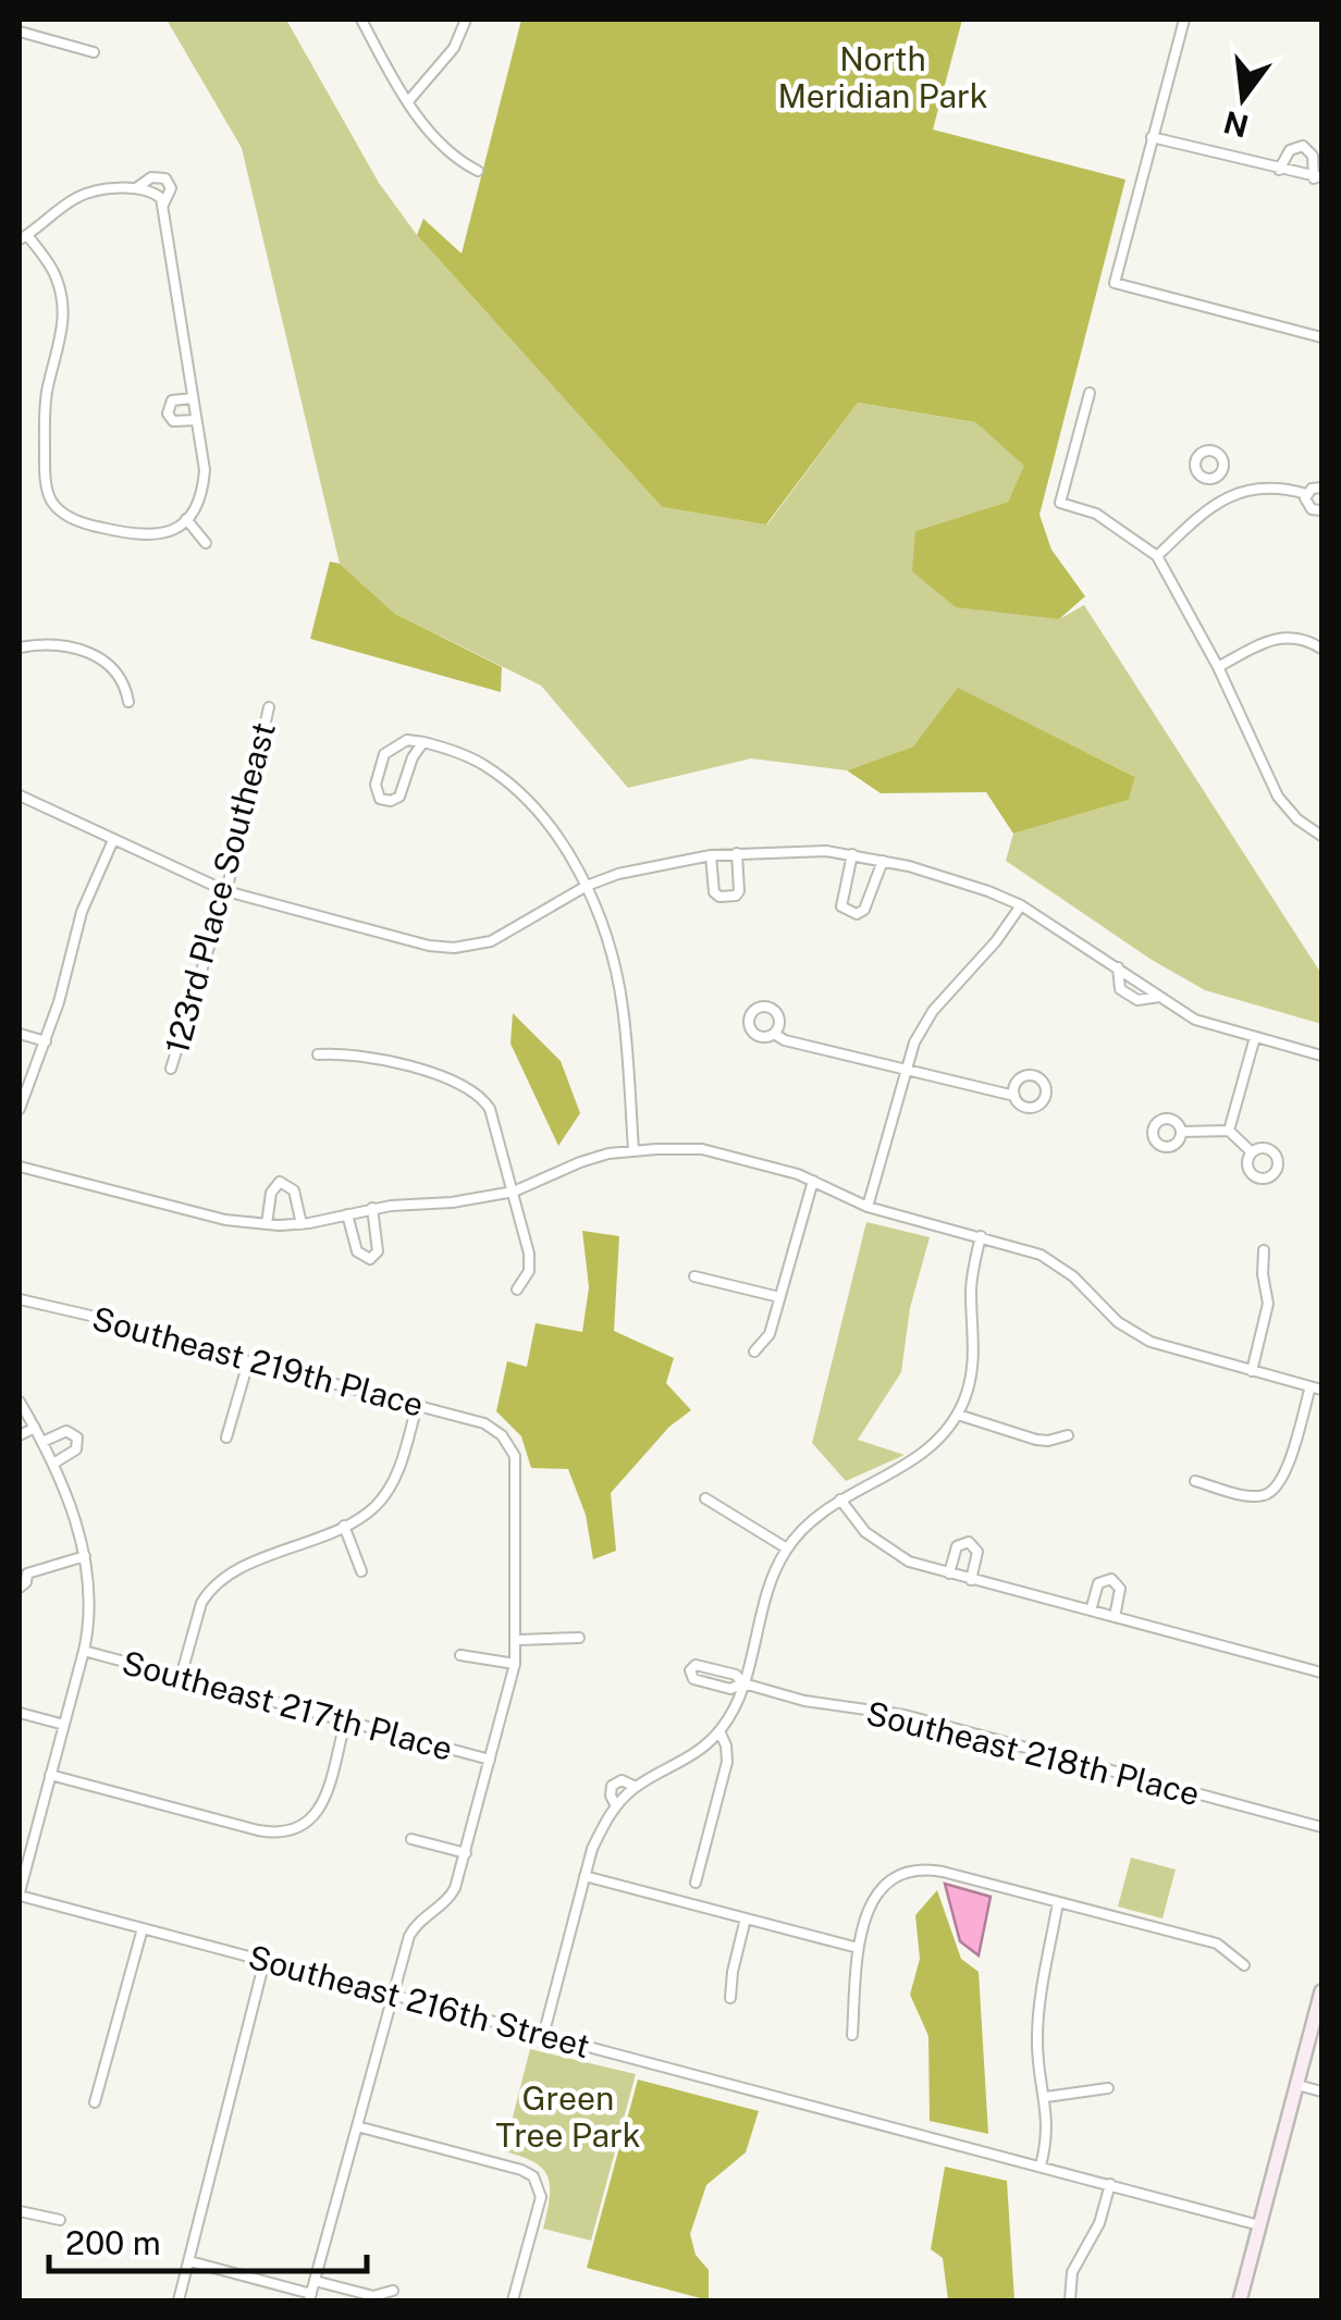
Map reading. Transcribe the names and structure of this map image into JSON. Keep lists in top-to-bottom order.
{
  "streets": {
    "street": [
      "123rd Place Southeast",
      "Southeast 219th Place",
      "Southeast 217th Place",
      "Southeast 218th Place",
      "Southeast 216th Street"
    ]
  },
  "parks": ["North Meridian Park", "Green Tree Park"],
  "scale_bar": "200 m",
  "north": "bottom"
}
